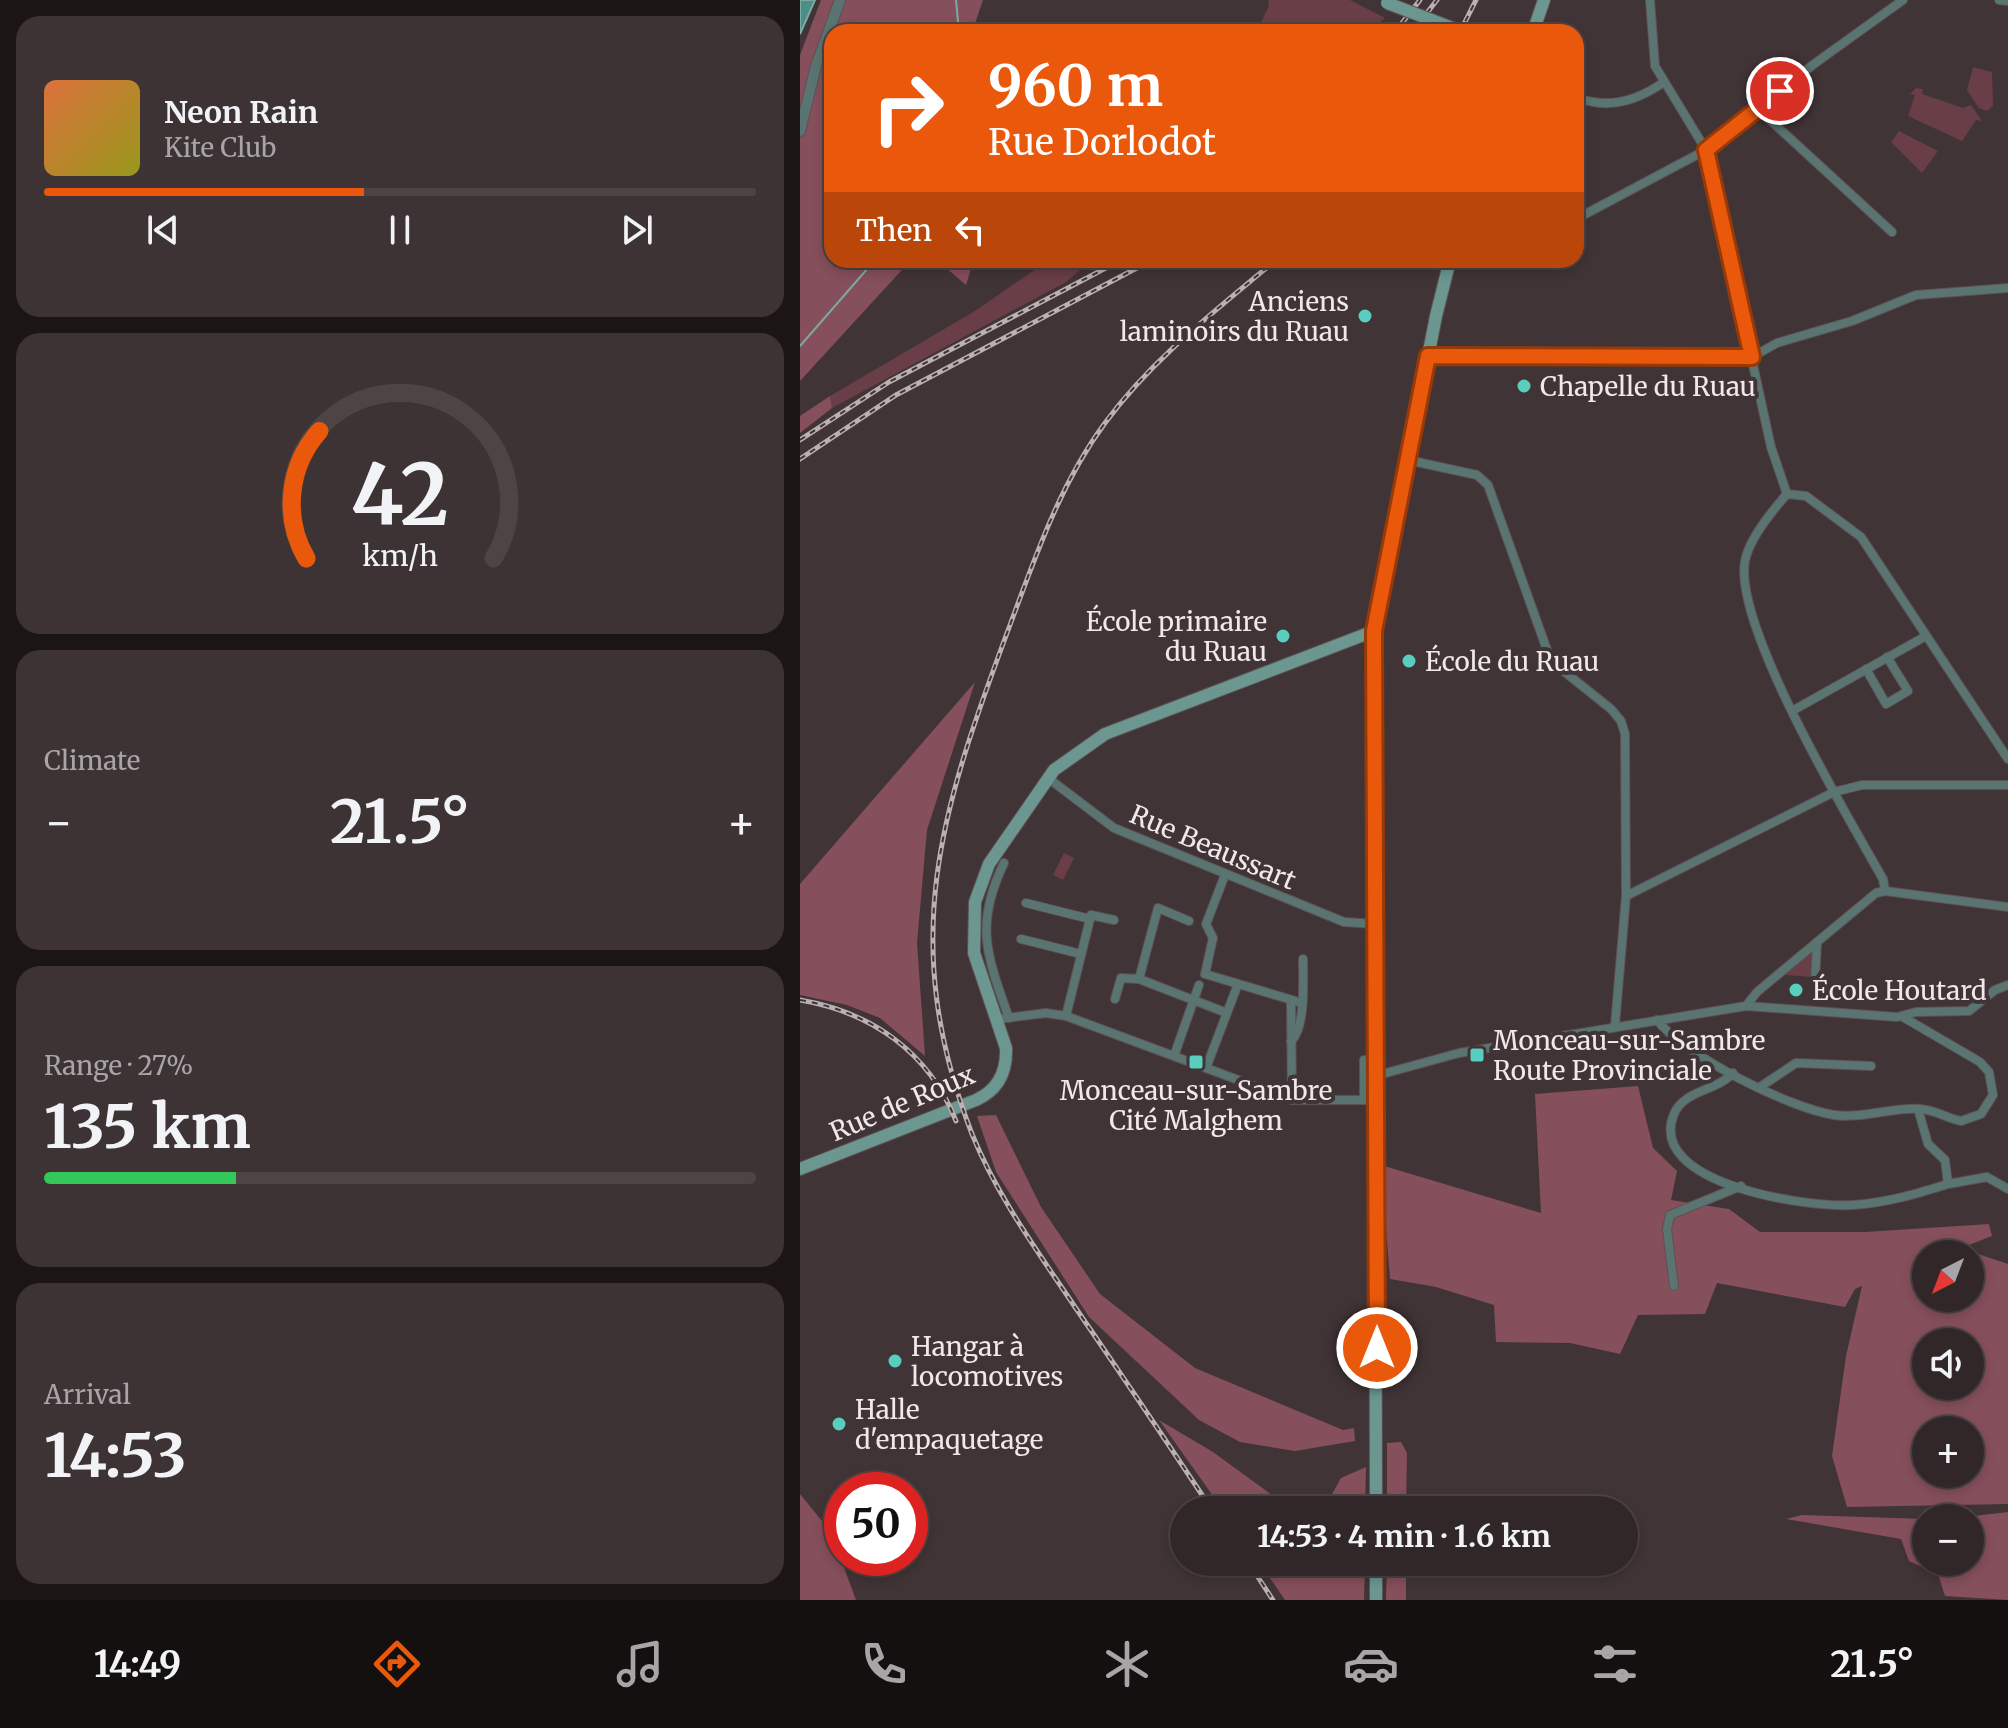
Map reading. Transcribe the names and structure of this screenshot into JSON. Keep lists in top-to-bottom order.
{
  "streets": {
    "main road": ["Rue de Roux"],
    "street": ["Rue Beaussart"]
  },
  "crossings": [
    ["Rue Beaussart", "Rue de Roux"]
  ],
  "places": {
    "other": [
      "Anciens laminoirs du Ruau",
      "Chapelle du Ruau",
      "École primaire du Ruau",
      "École du Ruau",
      "École Houtard",
      "Hangar à locomotives",
      "Halle d'empaquetage"
    ],
    "transit": ["Monceau-sur-Sambre Route Provinciale", "Monceau-sur-Sambre Cité Malghem"]
  },
  "north": "bottom left",
  "page": {
    "turn": ["960 m", "Rue Dorlodot"],
    "song": ["Neon Rain", "Kite Club"],
    "then": "Then",
    "tile": [
      "Climate",
      ["Range · 27%", "135 km"],
      ["Arrival", "14:53"]
    ],
    "heat": ["−", "21.5°", "+"],
    "map_buttons": ["+", "−"],
    "limit": "50",
    "trip": "14:53 · 4 min · 1.6 km",
    "tabs": ["14:49", "21.5°"],
    "gauge": ["42", "km/h"]
  }
}
